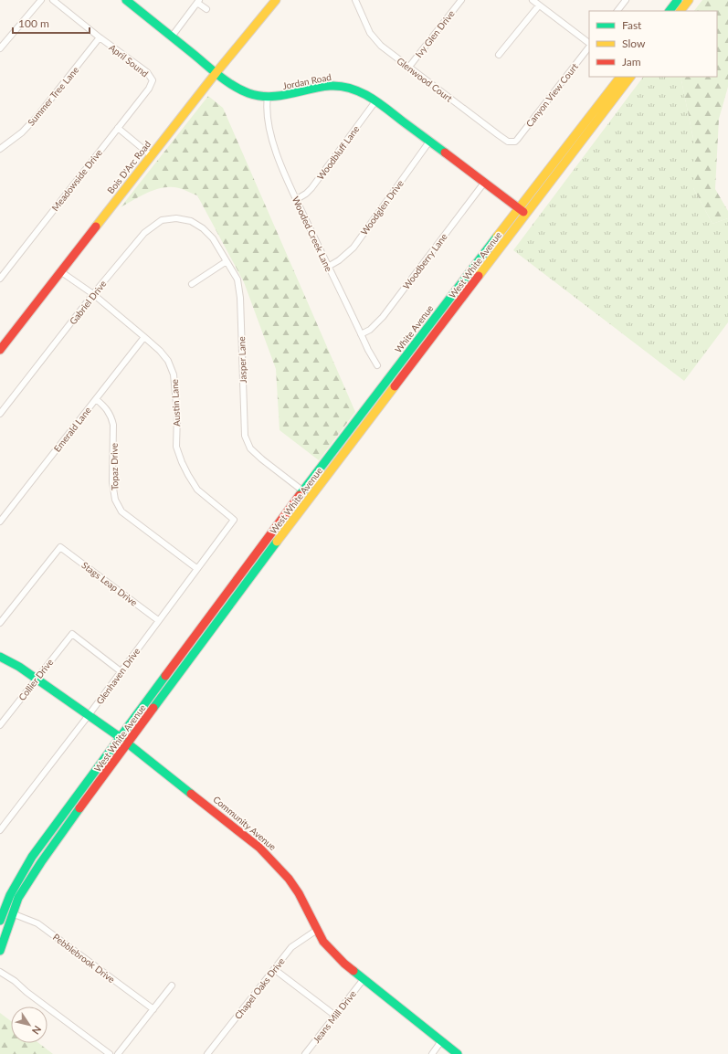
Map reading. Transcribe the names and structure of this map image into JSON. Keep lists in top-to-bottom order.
{
  "streets": {
    "main road": [
      "Jordan Road",
      "Bois D'Arc Road",
      "West White Avenue",
      "White Avenue",
      "Community Avenue"
    ],
    "street": [
      "Ivy Glen Drive",
      "April Sound",
      "Glenwood Court",
      "Canyon View Court",
      "Summer Tree Lane",
      "Woodbluff Lane",
      "Meadowside Drive",
      "Woodglen Drive",
      "Wooded Creek Lane",
      "Woodberry Lane",
      "Gabriel Drive",
      "Jasper Lane",
      "Austin Lane",
      "Emerald Lane",
      "Topaz Drive",
      "Stags Leap Drive",
      "Glenhaven Drive",
      "Collier Drive",
      "Pebblebrook Drive",
      "Chapel Oaks Drive",
      "Jeans Mill Drive"
    ]
  },
  "crossings": [
    ["Ivy Glen Drive", "Glenwood Court"],
    ["April Sound", "Summer Tree Lane"],
    ["April Sound", "Meadowside Drive"],
    ["Glenwood Court", "Canyon View Court"],
    ["Jordan Road", "Woodbluff Lane"],
    ["Jordan Road", "Bois D'Arc Road"],
    ["Jordan Road", "Woodglen Drive"],
    ["Jordan Road", "Wooded Creek Lane"],
    ["Jordan Road", "Woodberry Lane"],
    ["Jordan Road", "West White Avenue"],
    ["Jordan Road", "White Avenue"],
    ["Woodbluff Lane", "Wooded Creek Lane"],
    ["Bois D'Arc Road", "Austin Lane"],
    ["Woodglen Drive", "Wooded Creek Lane"],
    ["Wooded Creek Lane", "Woodberry Lane"],
    ["West White Avenue", "White Avenue"],
    ["West White Avenue", "Jasper Lane"],
    ["West White Avenue", "Community Avenue"],
    ["West White Avenue", "Pebblebrook Drive"],
    ["Gabriel Drive", "Jasper Lane"],
    ["Gabriel Drive", "Austin Lane"],
    ["White Avenue", "Jasper Lane"],
    ["Austin Lane", "Emerald Lane"],
    ["Austin Lane", "Glenhaven Drive"],
    ["Emerald Lane", "Topaz Drive"],
    ["Topaz Drive", "Glenhaven Drive"],
    ["Stags Leap Drive", "Glenhaven Drive"],
    ["Glenhaven Drive", "Collier Drive"],
    ["Glenhaven Drive", "Community Avenue"],
    ["Collier Drive", "Community Avenue"],
    ["Community Avenue", "Chapel Oaks Drive"],
    ["Community Avenue", "Jeans Mill Drive"]
  ],
  "legend": ["Fast", "Slow", "Jam"],
  "scale_bar": "100 m",
  "north": "bottom right"
}
